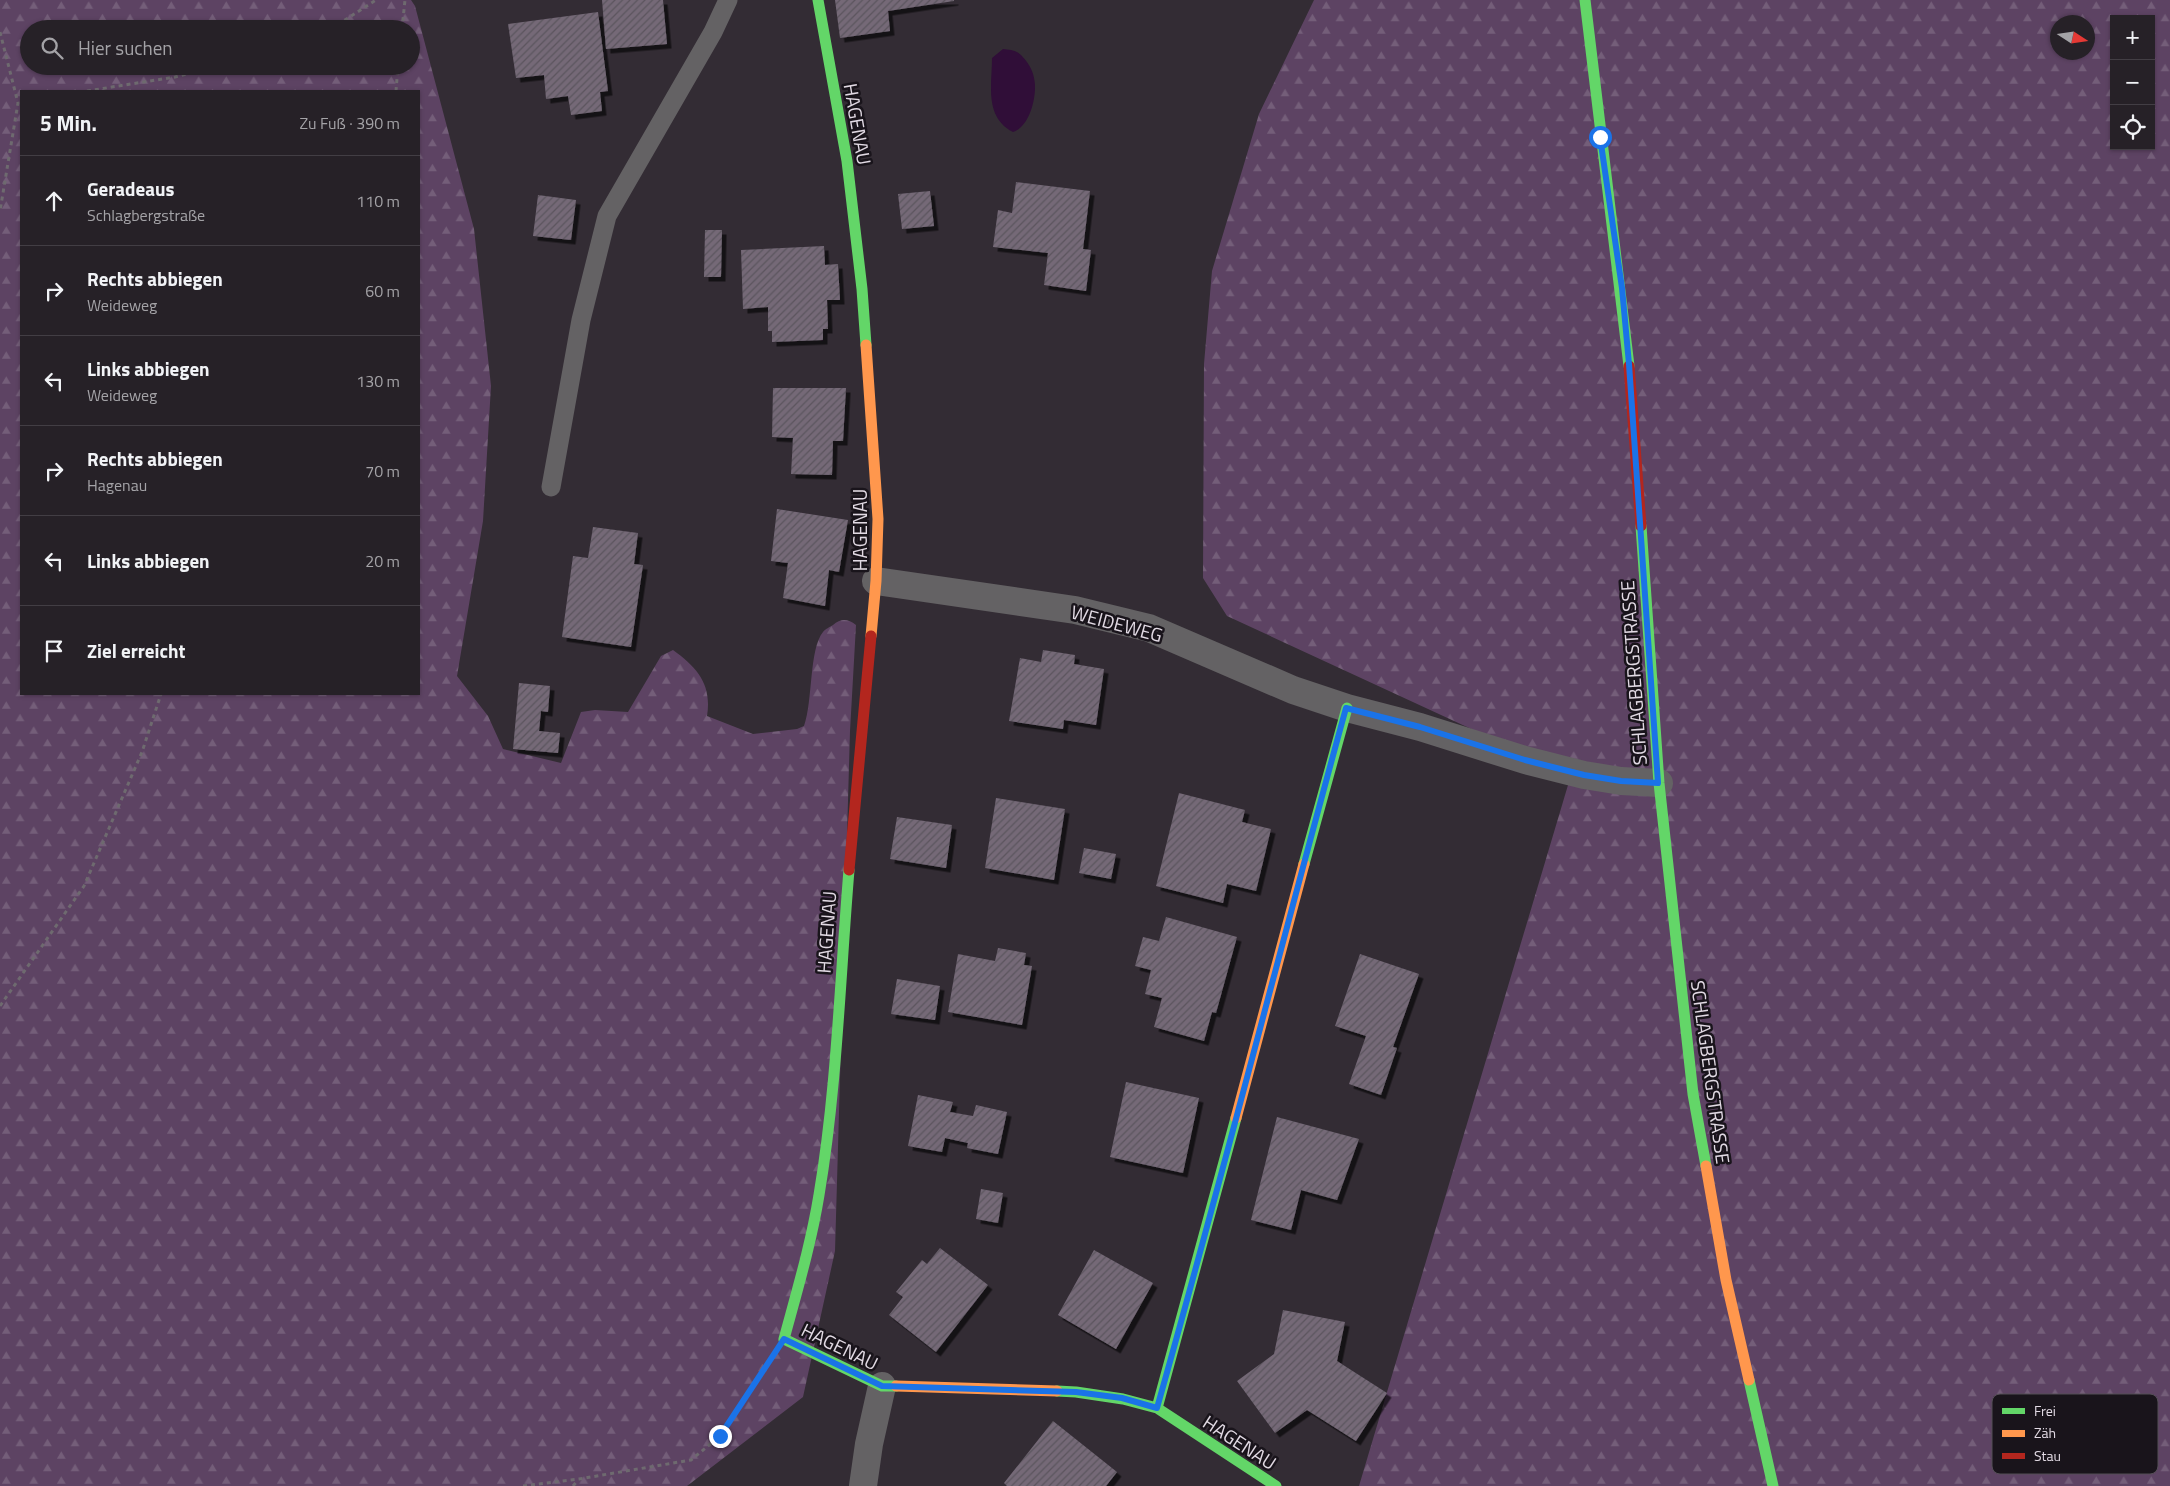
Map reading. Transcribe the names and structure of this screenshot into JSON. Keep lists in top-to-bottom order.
{
  "streets": {
    "street": ["HAGENAU", "WEIDEWEG", "SCHLAGBERGSTRASSE"]
  },
  "crossings": [
    ["HAGENAU", "WEIDEWEG"],
    ["WEIDEWEG", "SCHLAGBERGSTRASSE"]
  ],
  "legend": ["Frei", "Zäh", "Stau"],
  "north": "right",
  "page": {
    "map_buttons": ["+", "−"],
    "search": "Hier suchen",
    "heading": ["5 Min.", "Zu Fuß · 390 m"],
    "list": [
      ["Geradeaus", "Schlagbergstraße", "110 m"],
      ["Rechts abbiegen", "Weideweg", "60 m"],
      ["Links abbiegen", "Weideweg", "130 m"],
      ["Rechts abbiegen", "Hagenau", "70 m"],
      ["Links abbiegen", "20 m"],
      "Ziel erreicht"
    ]
  }
}
